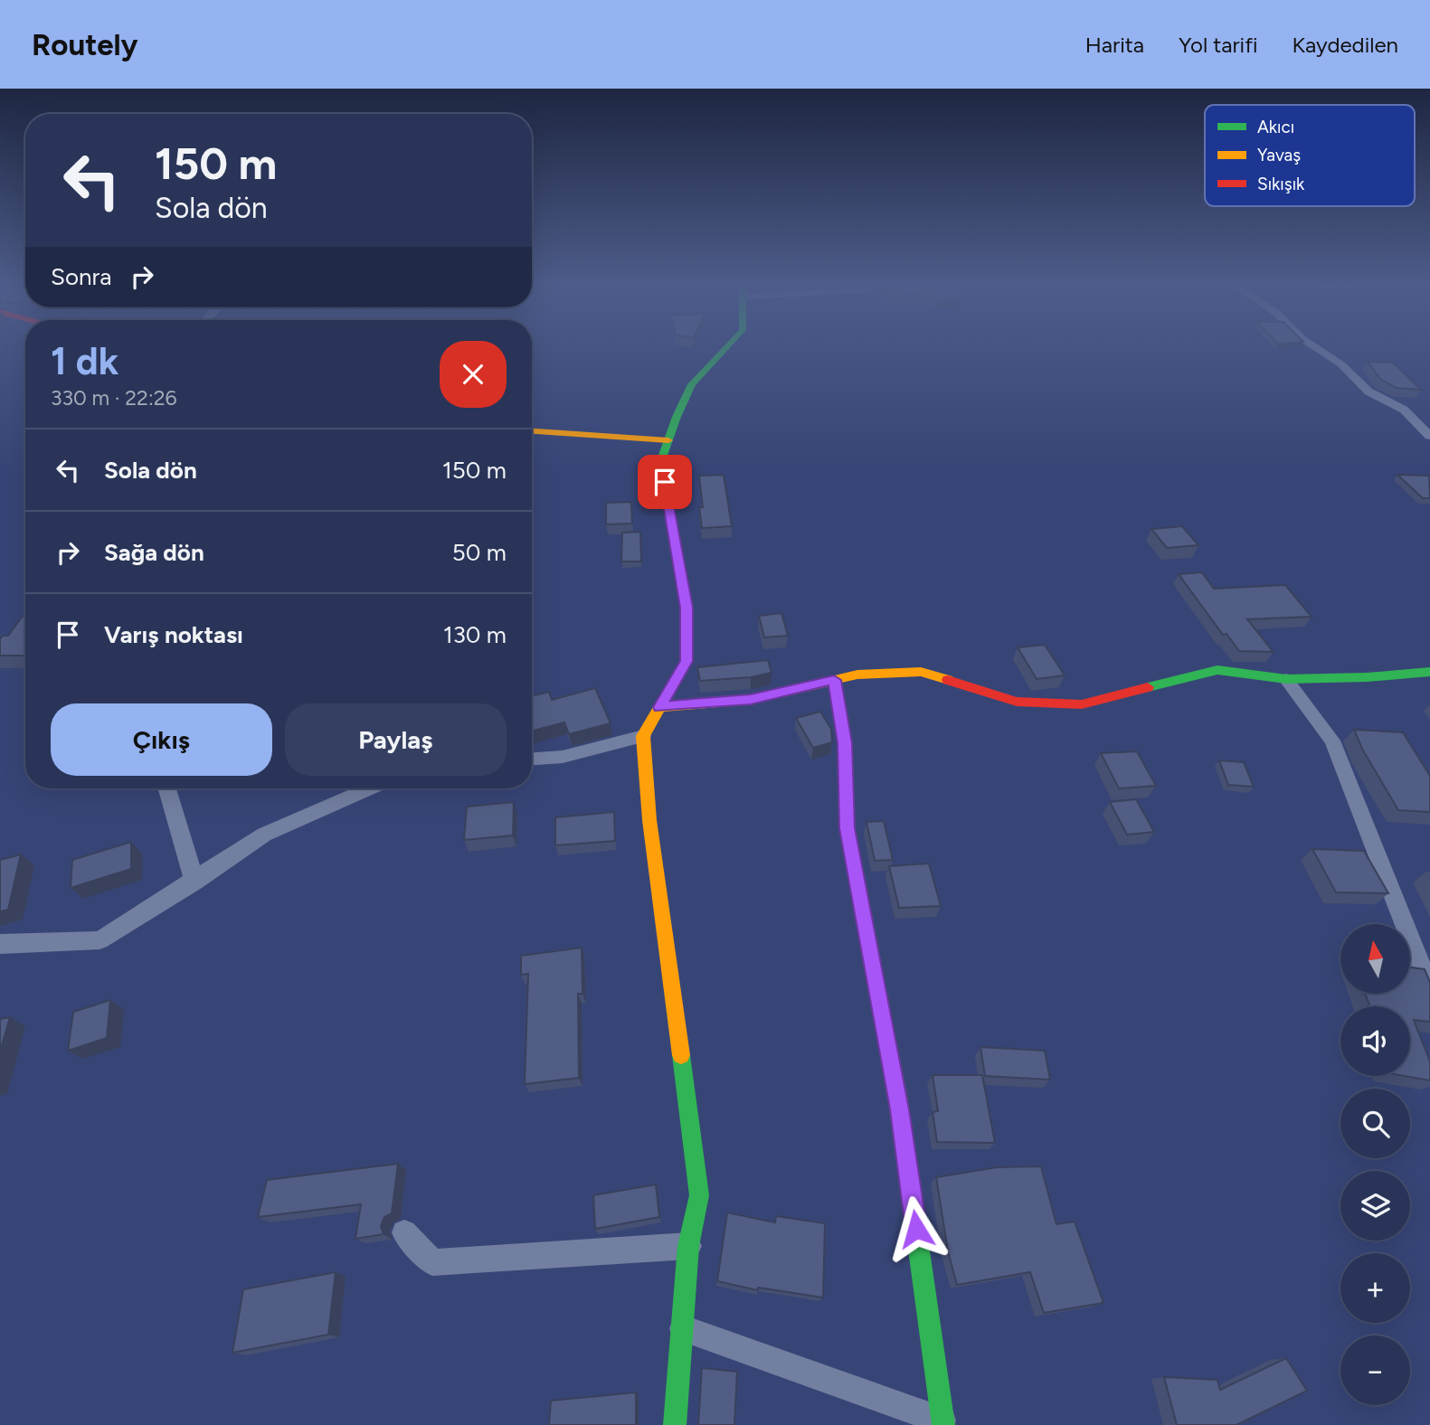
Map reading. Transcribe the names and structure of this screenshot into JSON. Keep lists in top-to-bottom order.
{
  "legend": ["Akıcı", "Yavaş", "Sıkışık"],
  "north": "top",
  "page": {
    "header": "Routely",
    "nav": ["Harita", "Yol tarifi", "Kaydedilen"],
    "turn": ["150 m", "Sola dön"],
    "then": "Sonra",
    "heading": ["1 dk", "330 m · 22:26"],
    "list": [
      {
        "name": "Sola dön",
        "value": "150 m"
      },
      {
        "name": "Sağa dön",
        "value": "50 m"
      },
      {
        "name": "Varış noktası",
        "value": "130 m"
      }
    ],
    "buttons": ["Çıkış", "Paylaş"],
    "map_buttons": ["+", "−"]
  }
}
